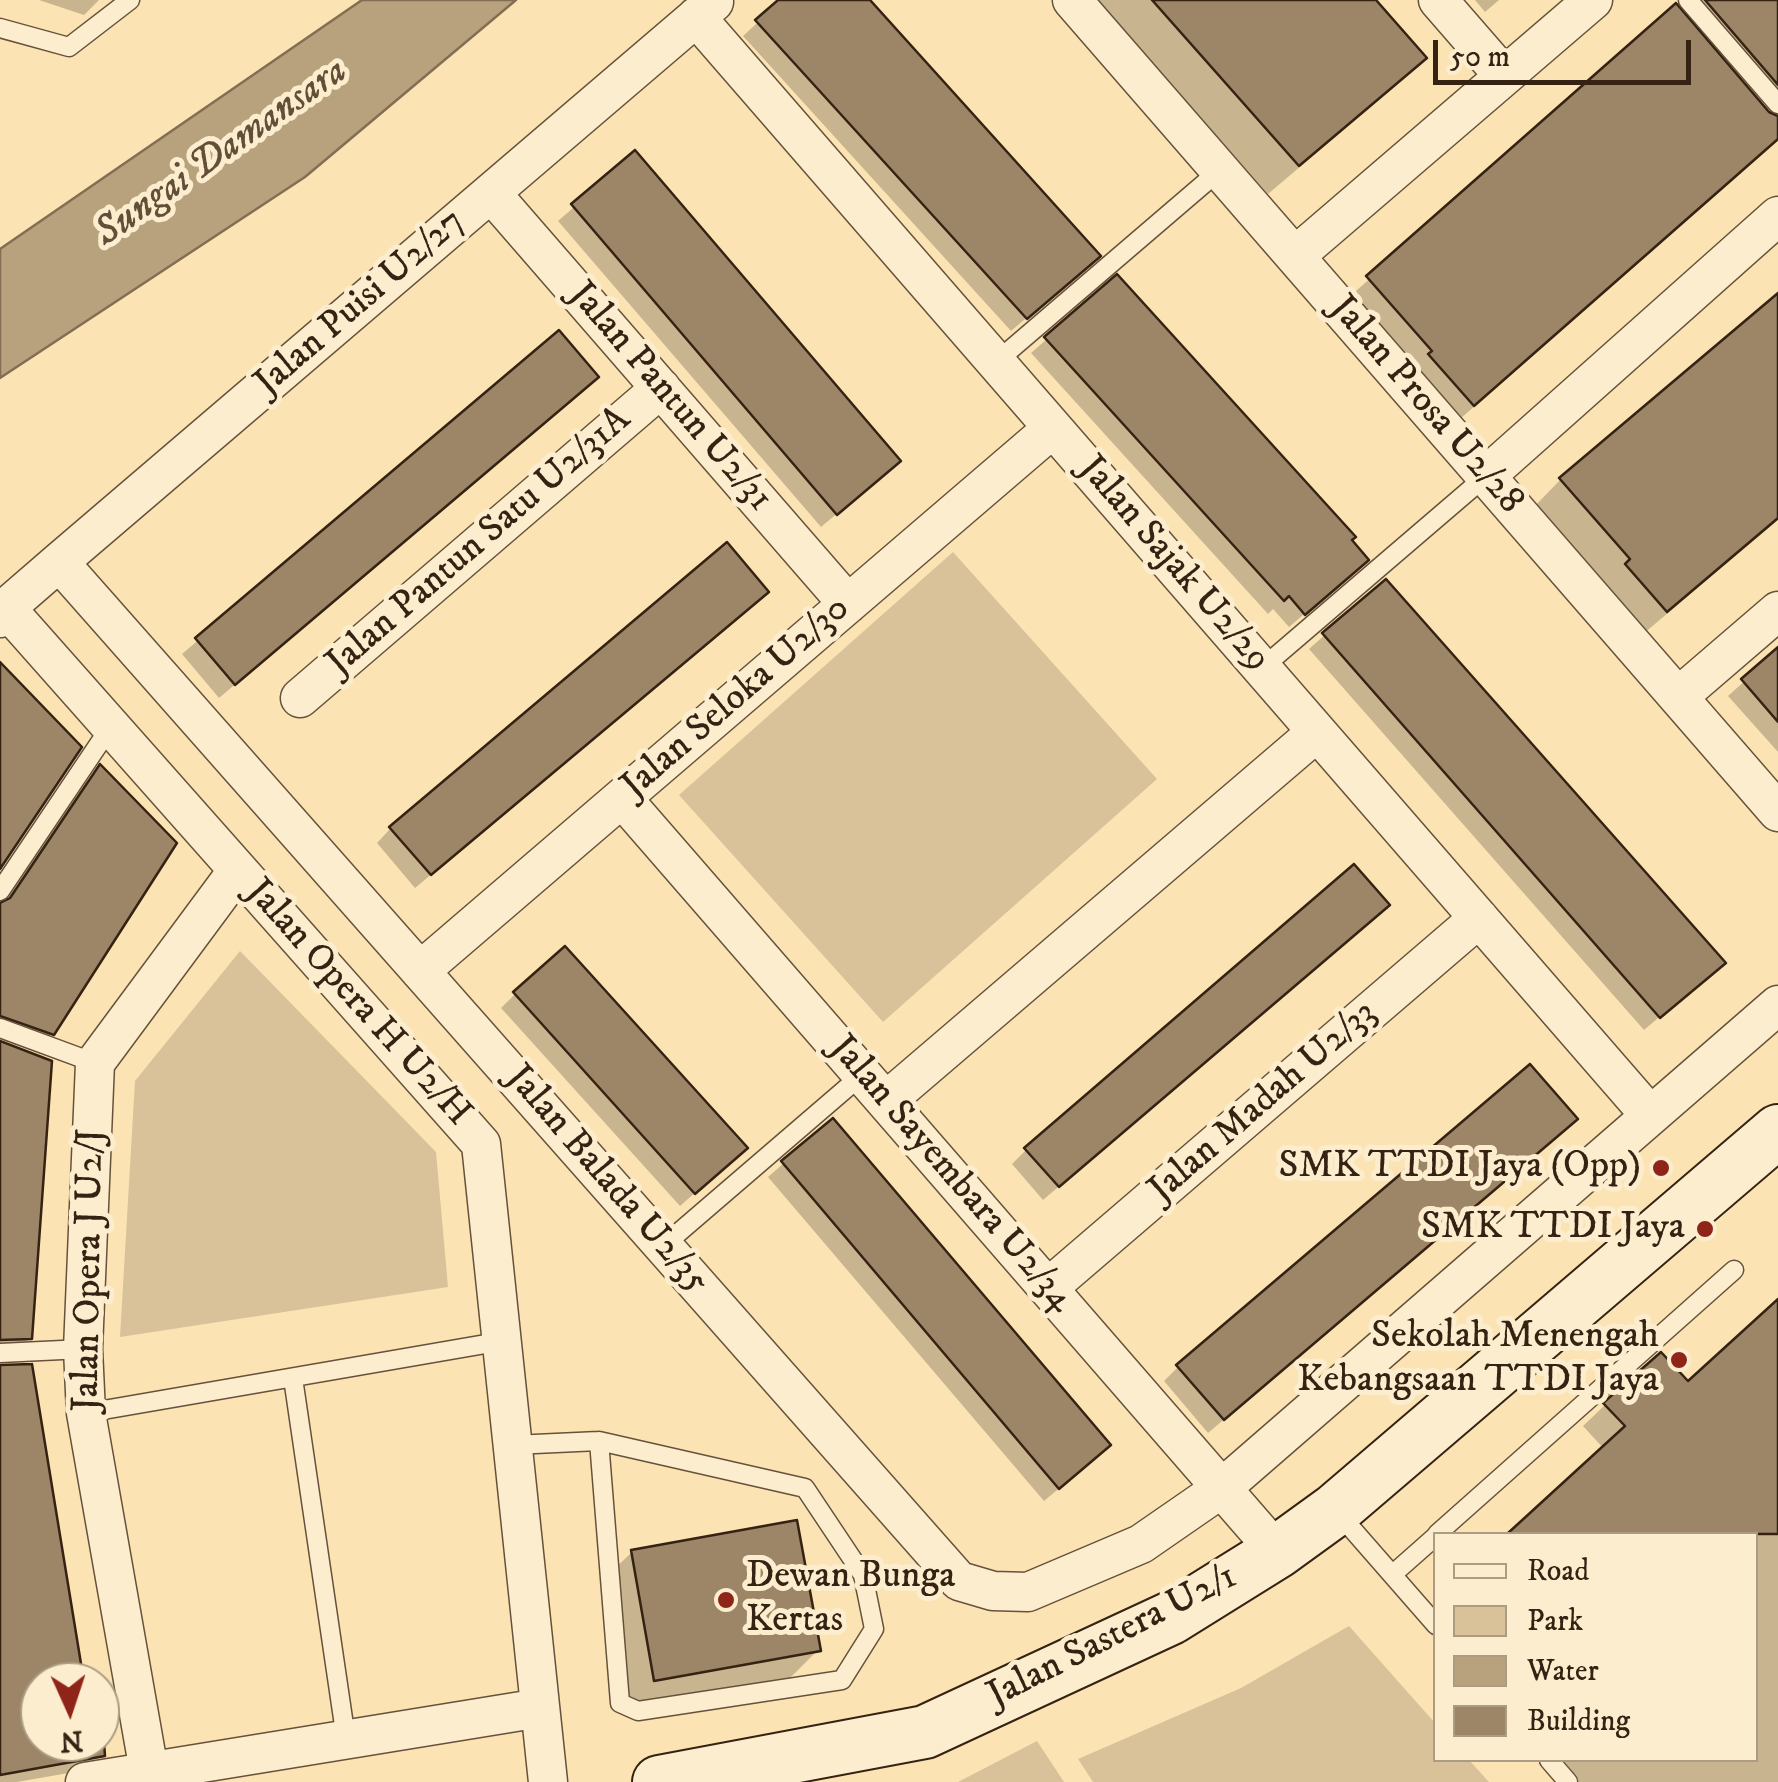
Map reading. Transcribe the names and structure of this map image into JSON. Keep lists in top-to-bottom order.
{
  "streets": {
    "street": [
      "Jalan Puisi U2/27",
      "Jalan Pantun U2/31",
      "Jalan Prosa U2/28",
      "Jalan Pantun Satu U2/31A",
      "Jalan Sajak U2/29",
      "Jalan Seloka U2/30",
      "Jalan Opera H U2/H",
      "Jalan Madah U2/33",
      "Jalan Sayembara U2/34",
      "Jalan Balada U2/35",
      "Jalan Opera J U2/J",
      "Jalan Sastera U2/1"
    ]
  },
  "crossings": [
    ["Jalan Puisi U2/27", "Jalan Pantun U2/31"],
    ["Jalan Puisi U2/27", "Jalan Sajak U2/29"],
    ["Jalan Puisi U2/27", "Jalan Opera H U2/H"],
    ["Jalan Puisi U2/27", "Jalan Balada U2/35"],
    ["Jalan Pantun U2/31", "Jalan Pantun Satu U2/31A"],
    ["Jalan Pantun U2/31", "Jalan Seloka U2/30"],
    ["Jalan Sajak U2/29", "Jalan Seloka U2/30"],
    ["Jalan Sajak U2/29", "Jalan Madah U2/33"],
    ["Jalan Sajak U2/29", "Jalan Balada U2/35"],
    ["Jalan Seloka U2/30", "Jalan Sayembara U2/34"],
    ["Jalan Seloka U2/30", "Jalan Balada U2/35"],
    ["Jalan Madah U2/33", "Jalan Sayembara U2/34"],
    ["Jalan Sayembara U2/34", "Jalan Balada U2/35"],
    ["Jalan Sayembara U2/34", "Jalan Sastera U2/1"]
  ],
  "water": ["Sungai Damansara"],
  "places": [
    "SMK TTDI Jaya (Opp)",
    "SMK TTDI Jaya",
    "Sekolah Menengah Kebangsaan TTDI Jaya",
    "Dewan Bunga Kertas"
  ],
  "legend": [
    "Road",
    "Park",
    "Water",
    "Building"
  ],
  "scale_bar": "50 m",
  "north": "bottom"
}
